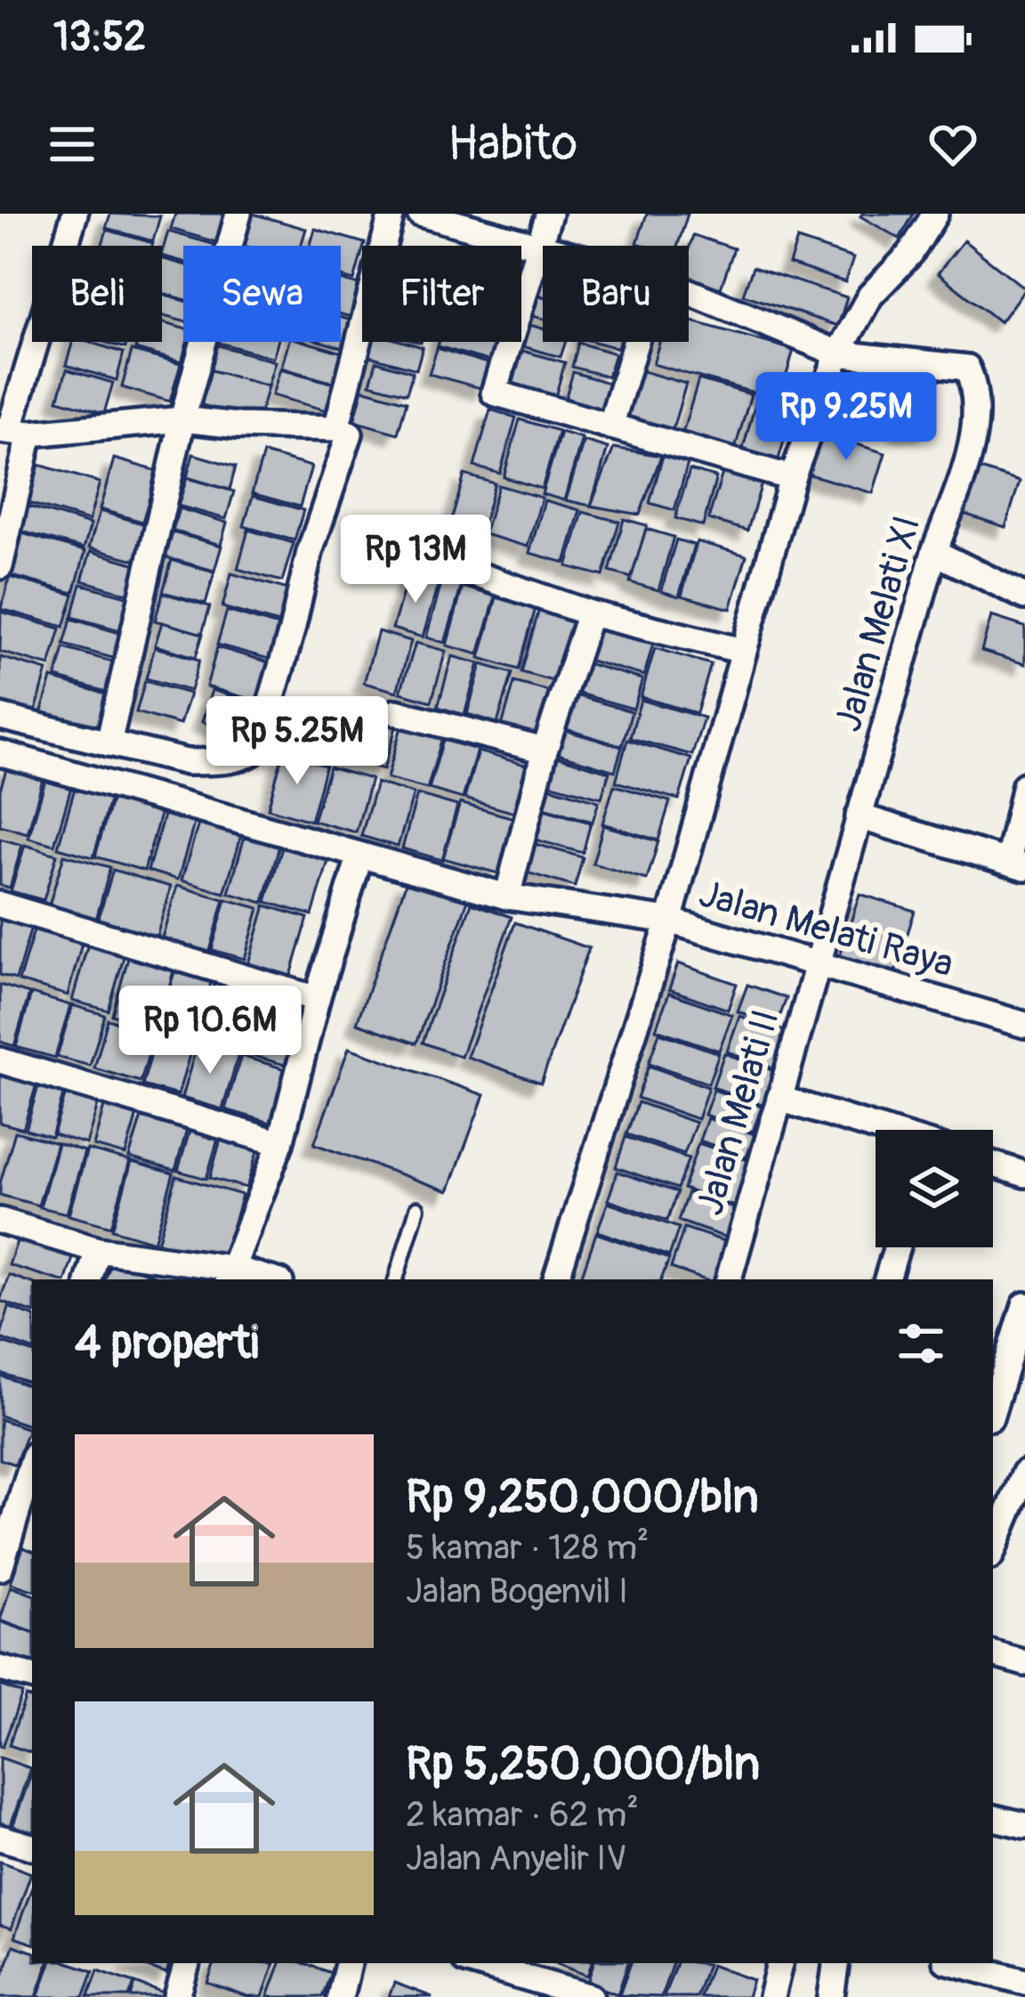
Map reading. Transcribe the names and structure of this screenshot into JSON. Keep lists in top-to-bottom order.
{
  "streets": {
    "street": ["Jalan Melati XI", "Jalan Melati Raya", "Jalan Melati II"]
  },
  "crossings": [
    ["Jalan Melati XI", "Jalan Melati Raya"],
    ["Jalan Melati XI", "Jalan Melati II"],
    ["Jalan Melati Raya", "Jalan Melati II"]
  ],
  "page": {
    "status": "13:52",
    "header": "Habito",
    "chip": [
      "Beli",
      "Sewa",
      "Filter",
      "Baru"
    ],
    "price": [
      "Rp 9.25M",
      "Rp 13M",
      "Rp 5.25M",
      "Rp 10.6M"
    ],
    "heading": "4 properti",
    "list": [
      {
        "name": "Rp 9,250,000/bln",
        "note": "5 kamar · 128 m² · Jalan Bogenvil I"
      },
      {
        "name": "Rp 5,250,000/bln",
        "note": "2 kamar · 62 m² · Jalan Anyelir IV"
      }
    ]
  }
}
